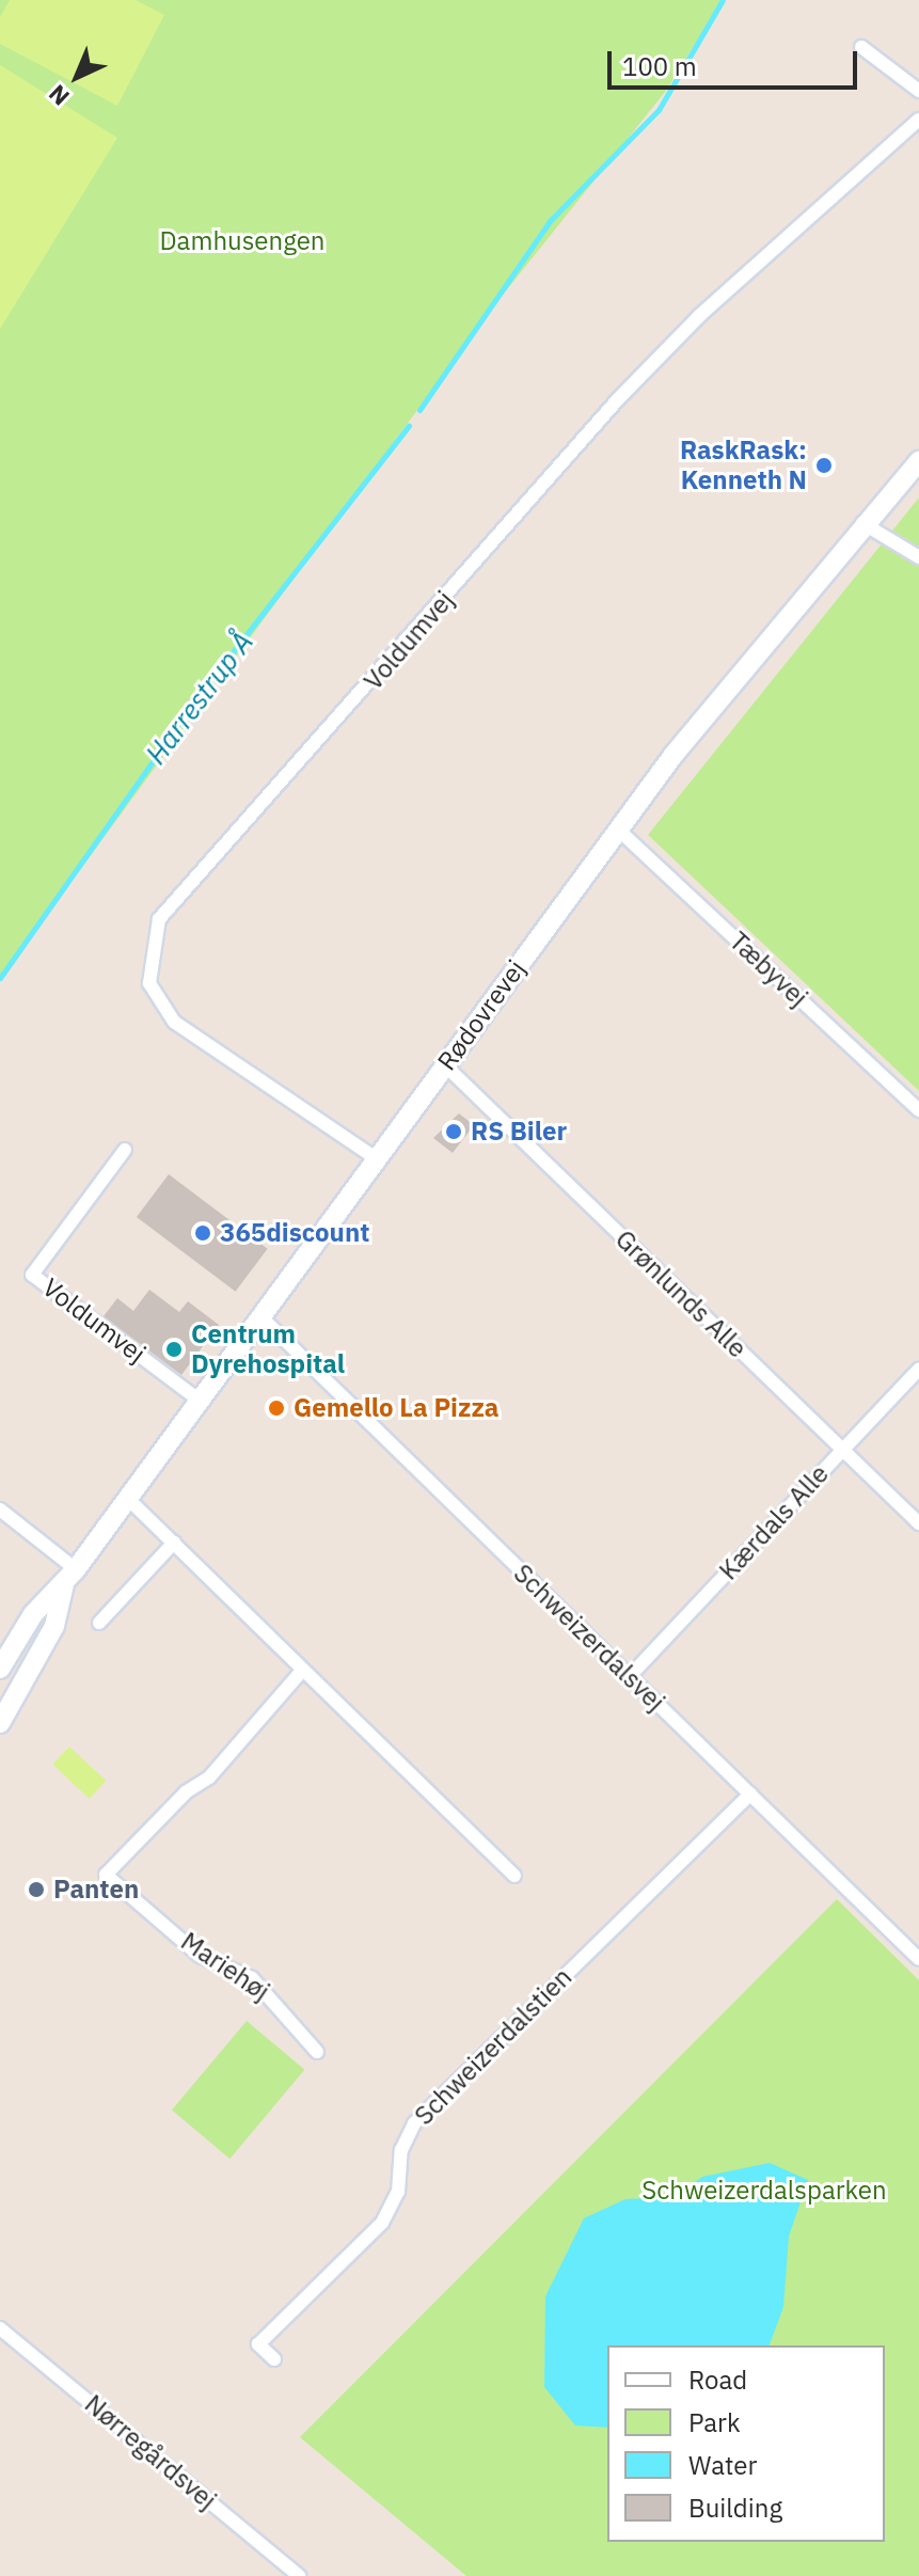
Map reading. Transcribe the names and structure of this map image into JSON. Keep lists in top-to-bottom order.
{
  "streets": {
    "street": [
      "Voldumvej",
      "Tæbyvej",
      "Rødovrevej",
      "Grønlunds Alle",
      "Kærdals Alle",
      "Schweizerdalsvej",
      "Mariehøj",
      "Schweizerdalstien",
      "Nørregårdsvej"
    ]
  },
  "crossings": [
    ["Voldumvej", "Rødovrevej"],
    ["Tæbyvej", "Rødovrevej"],
    ["Rødovrevej", "Grønlunds Alle"],
    ["Rødovrevej", "Schweizerdalsvej"],
    ["Grønlunds Alle", "Kærdals Alle"],
    ["Kærdals Alle", "Schweizerdalsvej"],
    ["Schweizerdalsvej", "Schweizerdalstien"]
  ],
  "water": ["Harrestrup Å"],
  "parks": ["Damhusengen", "Schweizerdalsparken"],
  "places": [
    "RaskRask: Kenneth N",
    "RS Biler",
    "365discount",
    "Centrum Dyrehospital",
    "Gemello La Pizza",
    "Panten"
  ],
  "legend": [
    "Road",
    "Park",
    "Water",
    "Building"
  ],
  "scale_bar": "100 m",
  "north": "bottom left"
}
